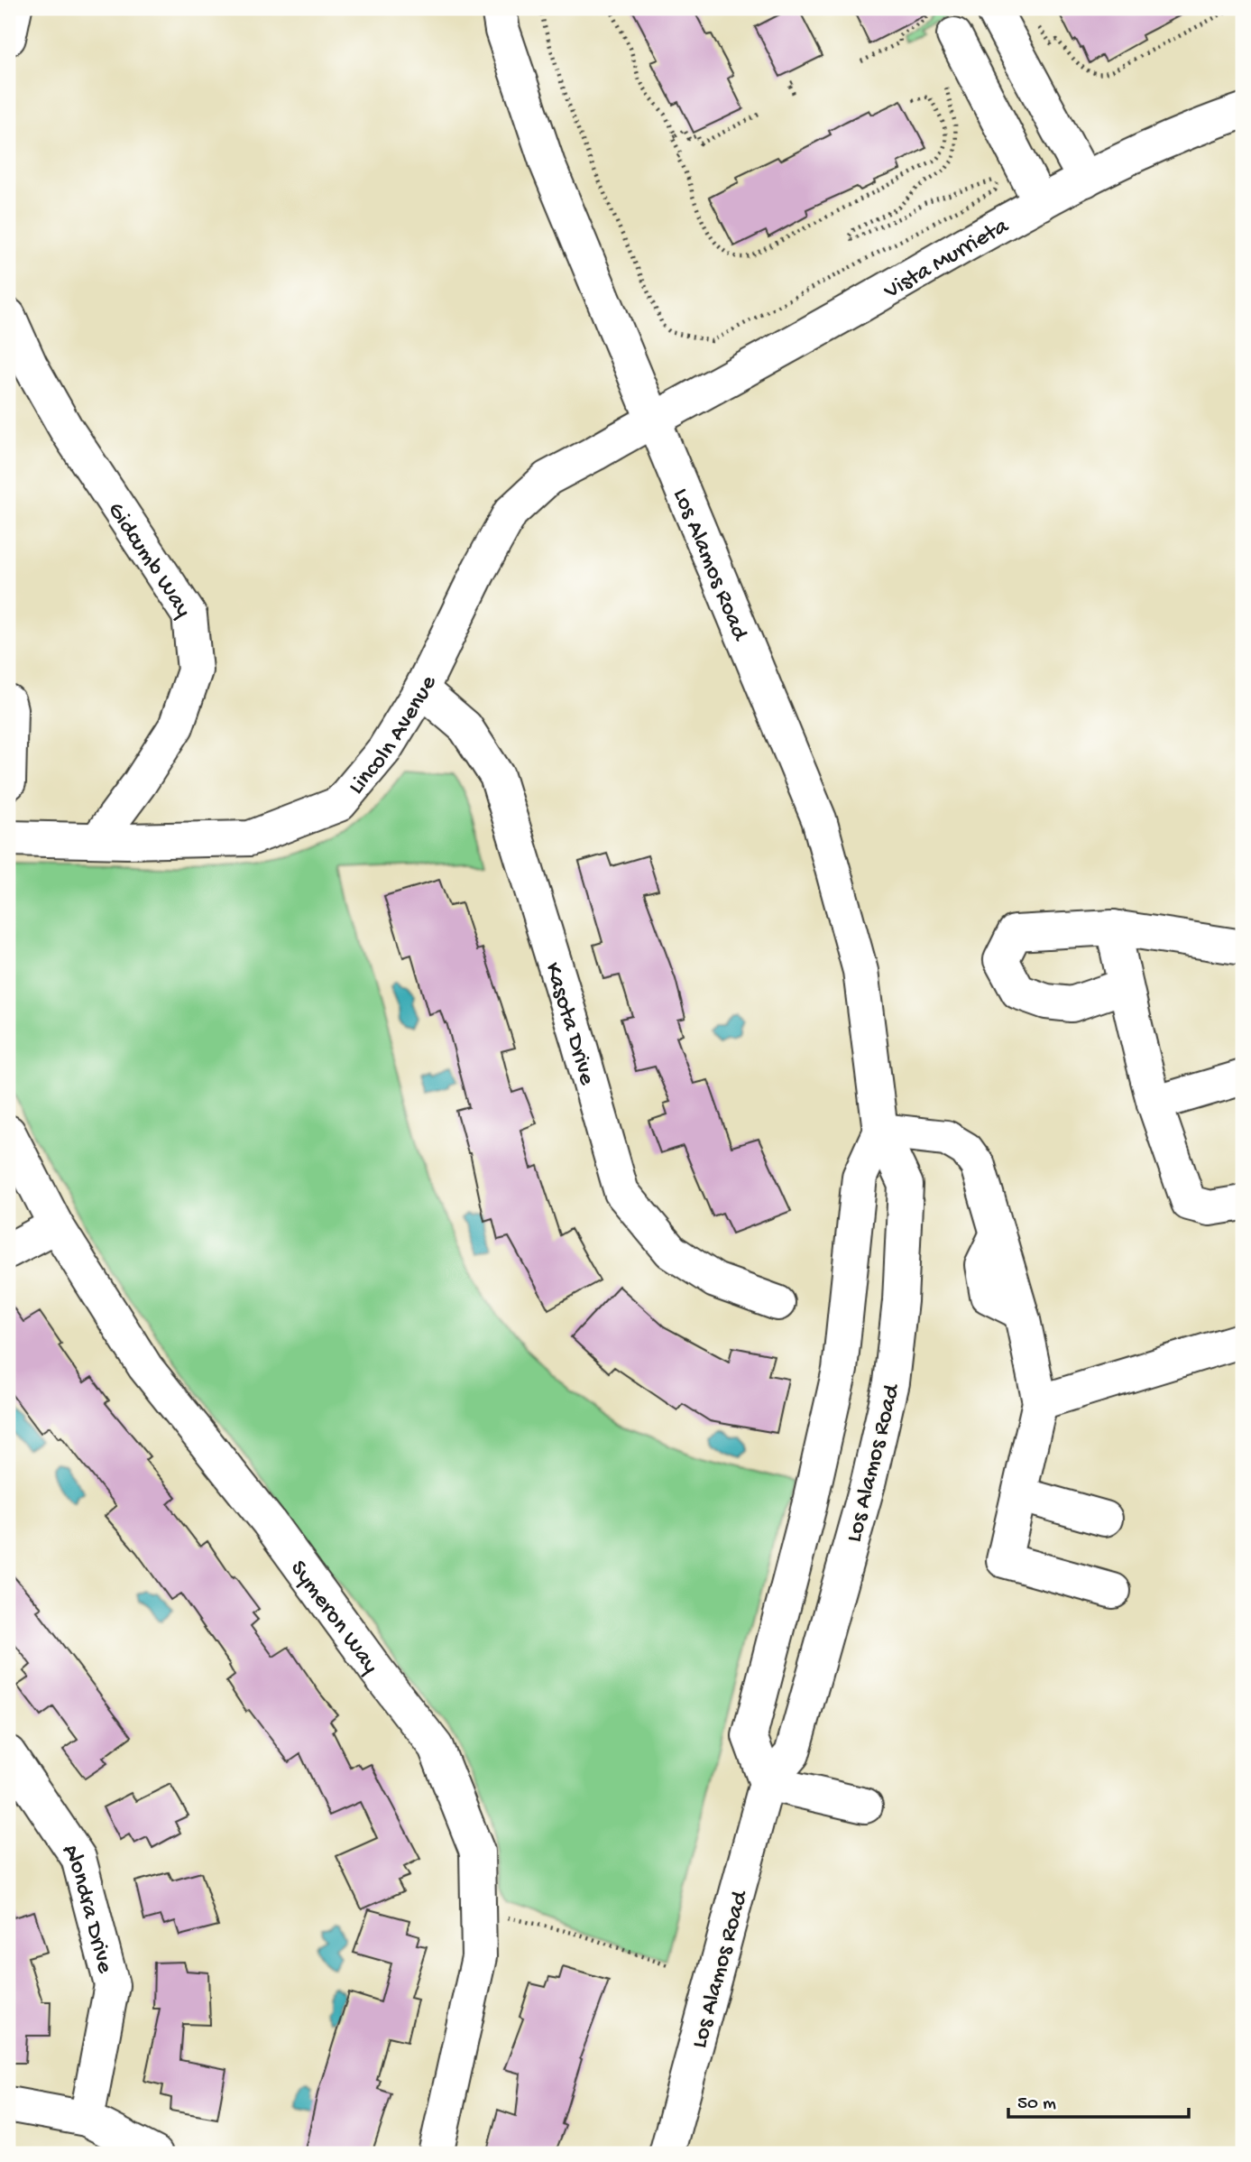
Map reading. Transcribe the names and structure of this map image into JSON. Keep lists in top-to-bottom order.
{
  "streets": {
    "street": [
      "Vista Murrieta",
      "Gidcumb Way",
      "Los Alamos Road",
      "Lincoln Avenue",
      "Kasota Drive",
      "Symeron Way",
      "Alondra Drive"
    ]
  },
  "crossings": [
    ["Vista Murrieta", "Los Alamos Road"],
    ["Vista Murrieta", "Lincoln Avenue"],
    ["Gidcumb Way", "Lincoln Avenue"],
    ["Los Alamos Road", "Lincoln Avenue"],
    ["Lincoln Avenue", "Kasota Drive"]
  ],
  "scale_bar": "50 m"
}
